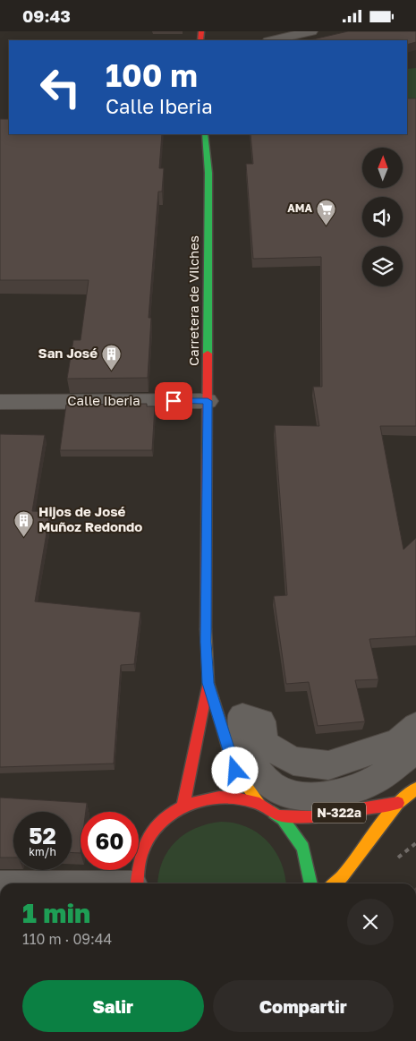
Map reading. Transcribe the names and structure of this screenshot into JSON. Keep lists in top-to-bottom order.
{
  "streets": {
    "main road": ["Carretera de Vilches", "N-322a"],
    "street": ["Calle Iberia"]
  },
  "crossings": [
    ["Carretera de Vilches", "Calle Iberia"],
    ["Carretera de Vilches", "N-322a"]
  ],
  "places": {
    "supermarket": ["AMA"],
    "building": ["San José", "Hijos de José Muñoz Redondo"]
  },
  "north": "top",
  "page": {
    "status": "09:43",
    "turn": ["100 m", "Calle Iberia"],
    "speed": "52 km/h",
    "limit": "60",
    "heading": ["1 min", "110 m · 09:44"],
    "buttons": ["Salir", "Compartir"]
  }
}
